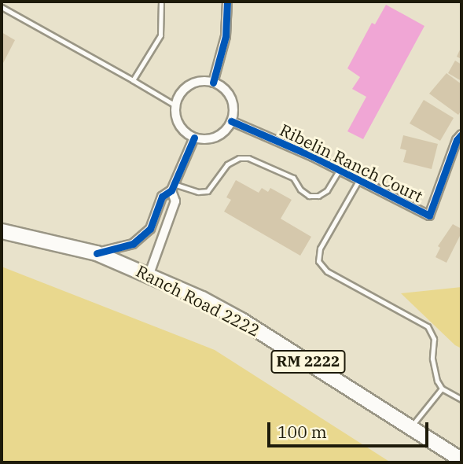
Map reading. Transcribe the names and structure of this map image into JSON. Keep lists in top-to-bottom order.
{
  "streets": {
    "main road": ["Ranch Road 2222", "RM 2222"],
    "street": ["Ribelin Ranch Court"]
  },
  "scale_bar": "100 m"
}
